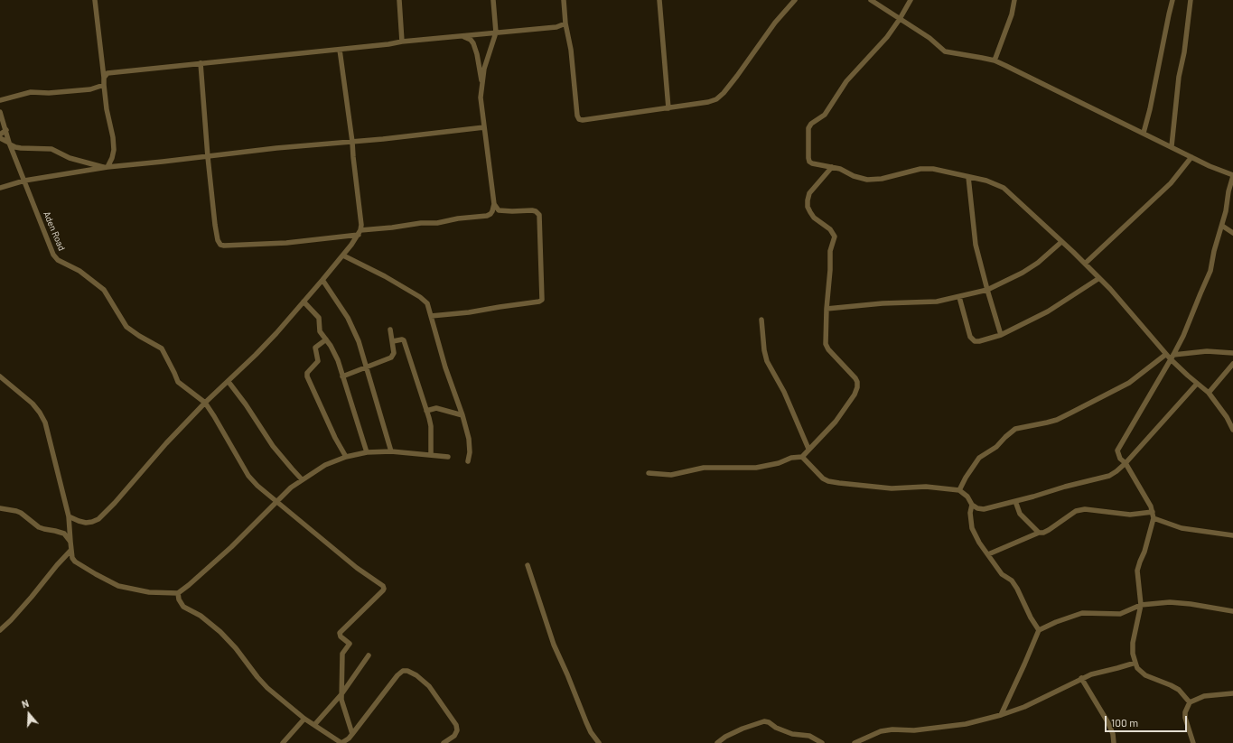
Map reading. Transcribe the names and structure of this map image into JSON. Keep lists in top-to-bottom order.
{
  "streets": {
    "street": ["Aden Road"]
  },
  "scale_bar": "100 m",
  "north": "top"
}
